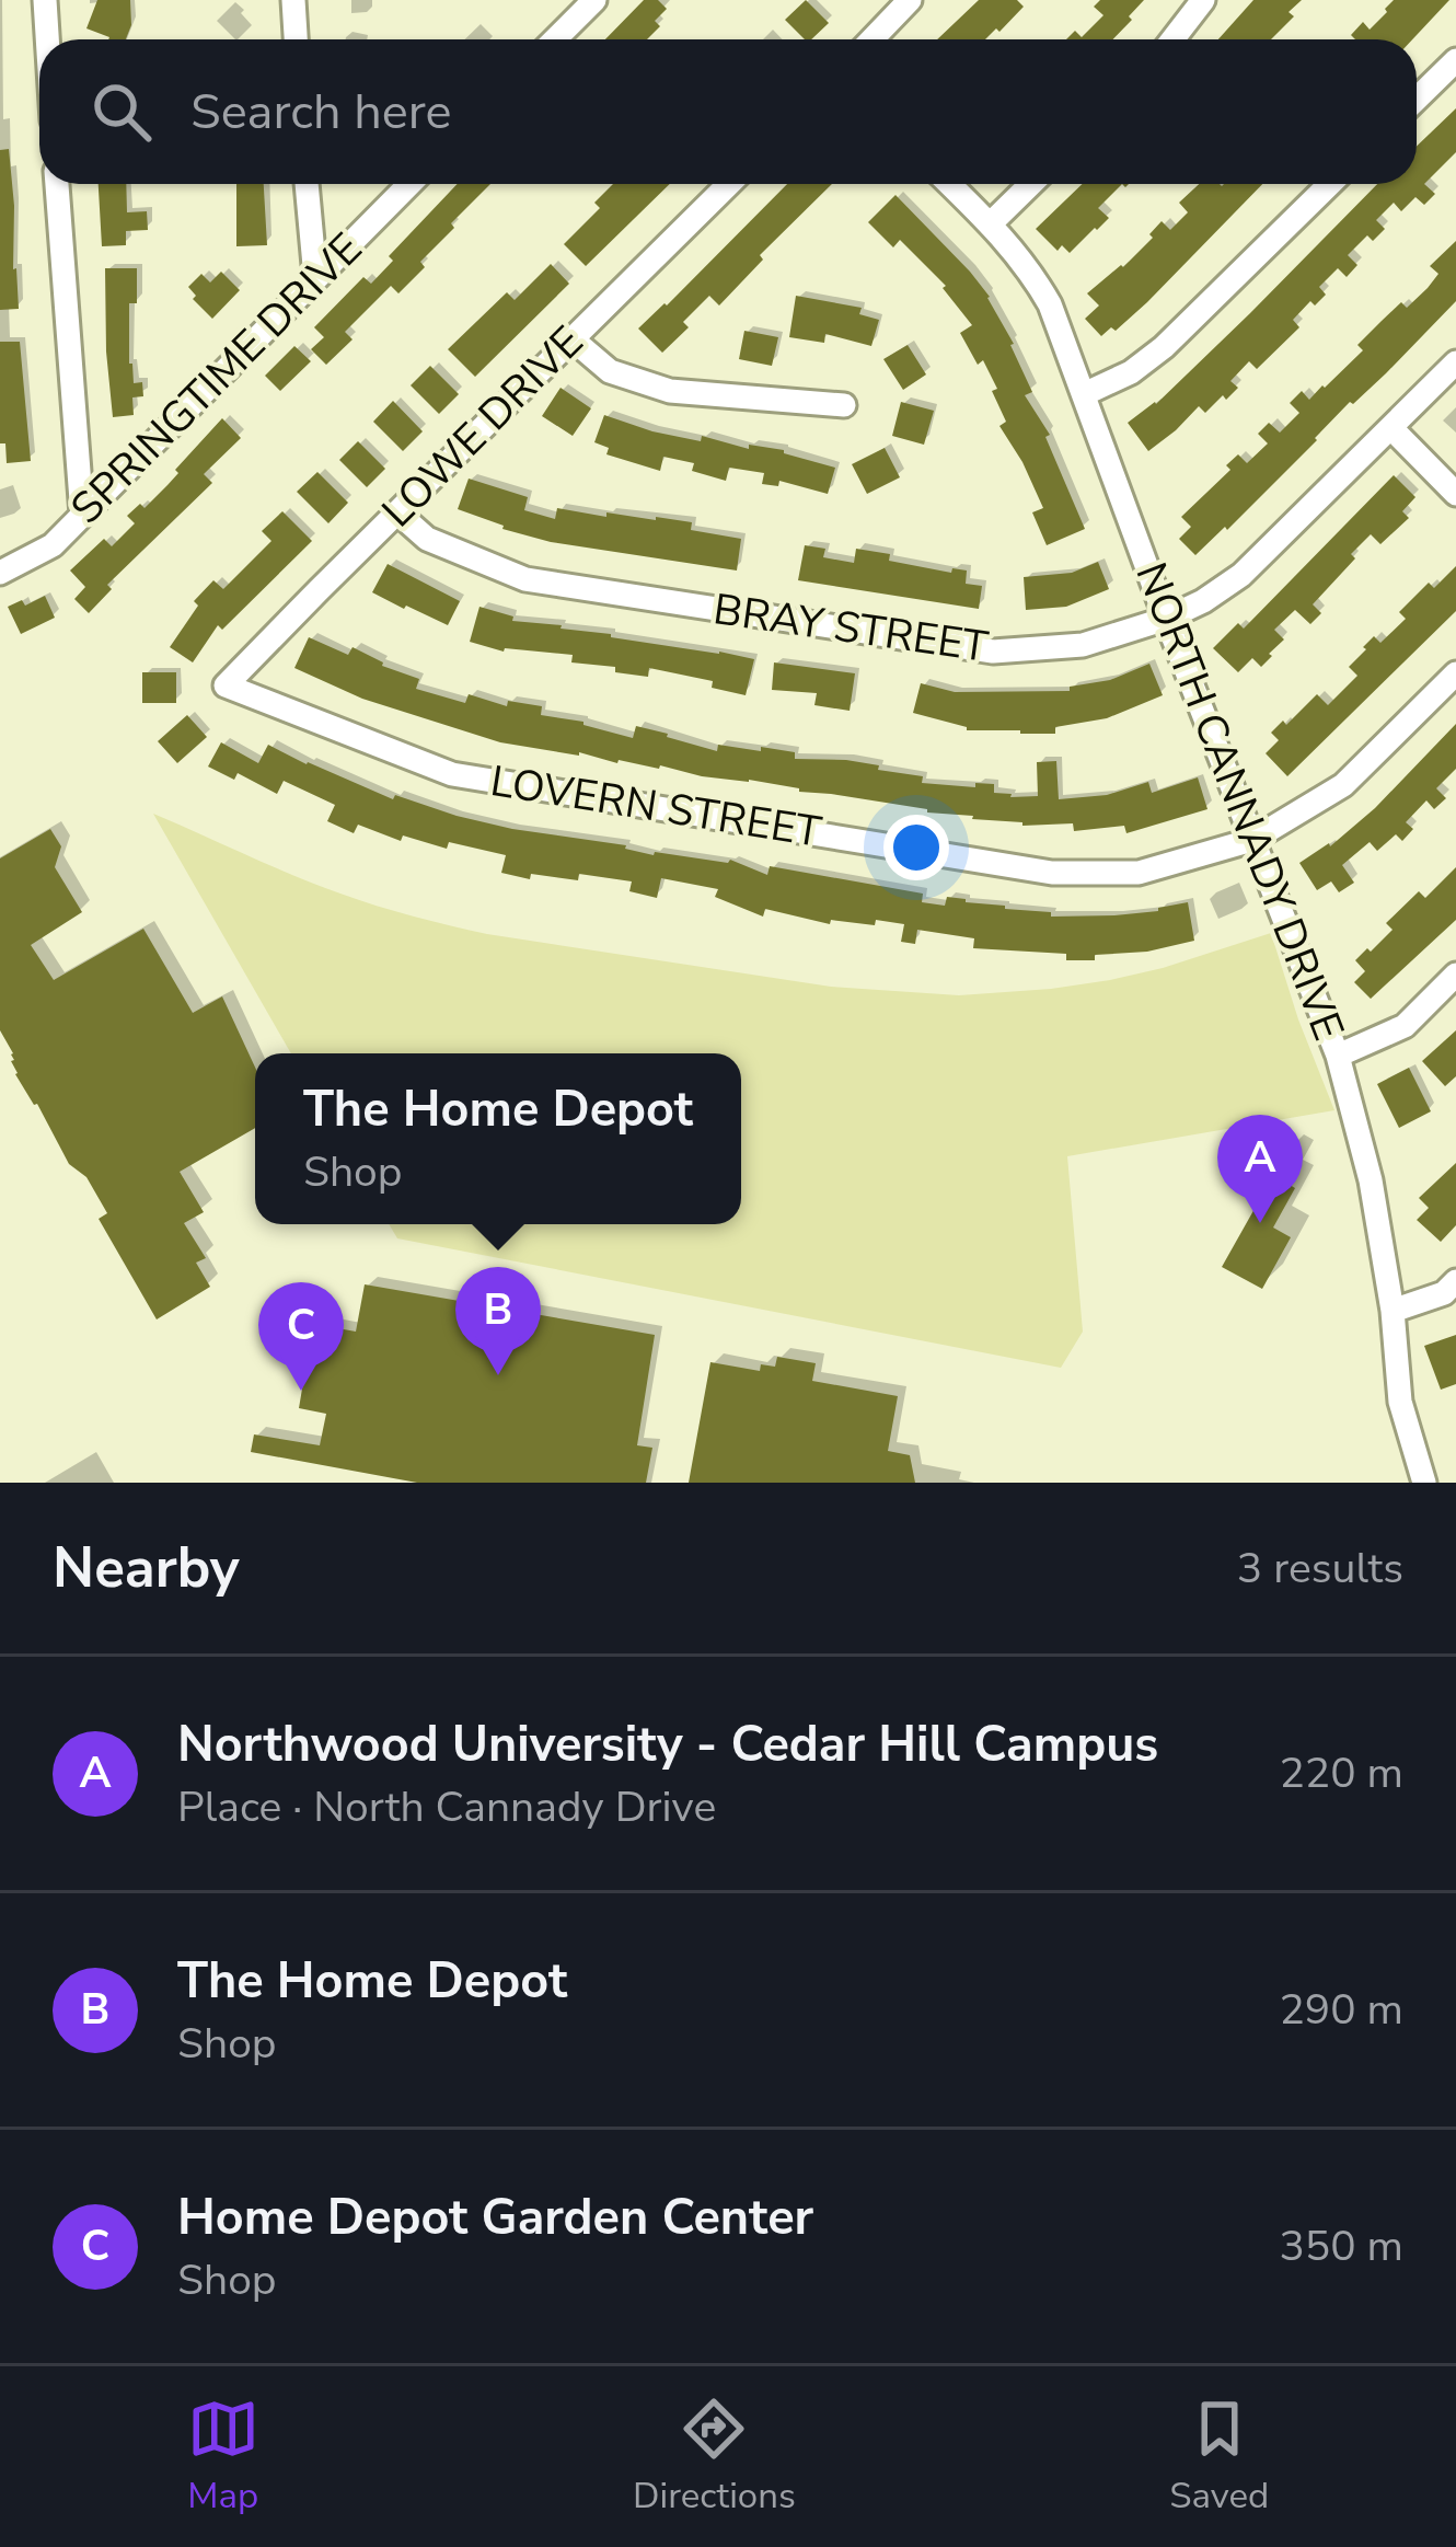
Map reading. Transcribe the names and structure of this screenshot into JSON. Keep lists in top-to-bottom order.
{
  "streets": {
    "street": [
      "SPRINGTIME DRIVE",
      "LOWE DRIVE",
      "BRAY STREET",
      "NORTH CANNADY DRIVE",
      "LOVERN STREET"
    ]
  },
  "crossings": [
    ["LOWE DRIVE", "BRAY STREET"],
    ["LOWE DRIVE", "LOVERN STREET"],
    ["BRAY STREET", "NORTH CANNADY DRIVE"],
    ["NORTH CANNADY DRIVE", "LOVERN STREET"]
  ],
  "page": {
    "search": "Search here",
    "popup": ["The Home Depot", "Shop"],
    "pins": ["A", "B", "C"],
    "heading": ["Nearby", "3 results"],
    "list": [
      {
        "mark": "A",
        "name": "Northwood University - Cedar Hill Campus",
        "note": "Place · North Cannady Drive",
        "value": "220 m"
      },
      {
        "mark": "B",
        "name": "The Home Depot",
        "note": "Shop",
        "value": "290 m"
      },
      {
        "mark": "C",
        "name": "Home Depot Garden Center",
        "note": "Shop",
        "value": "350 m"
      }
    ],
    "nav": ["Map", "Directions", "Saved"]
  }
}
